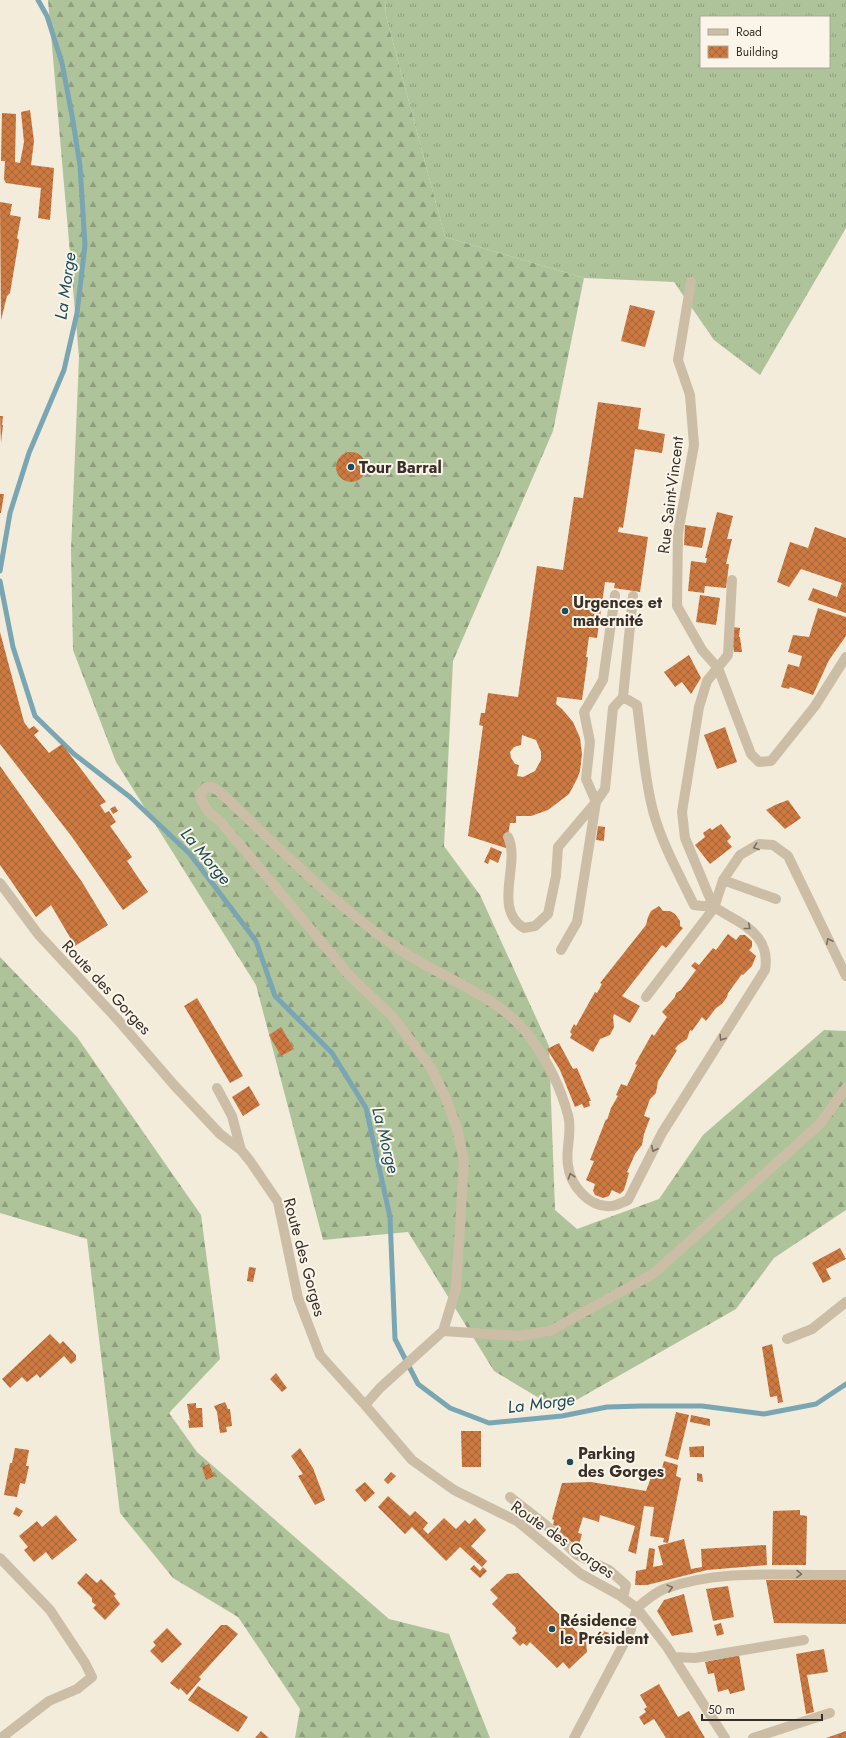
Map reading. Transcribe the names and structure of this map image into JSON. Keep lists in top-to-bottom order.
{
  "streets": {
    "street": ["Rue Saint-Vincent", "Route des Gorges"]
  },
  "water": ["La Morge"],
  "places": [
    "Tour Barral",
    "Urgences et maternité",
    "Parking des Gorges",
    "Résidence le Président"
  ],
  "legend": ["Road", "Building"],
  "scale_bar": "50 m"
}
